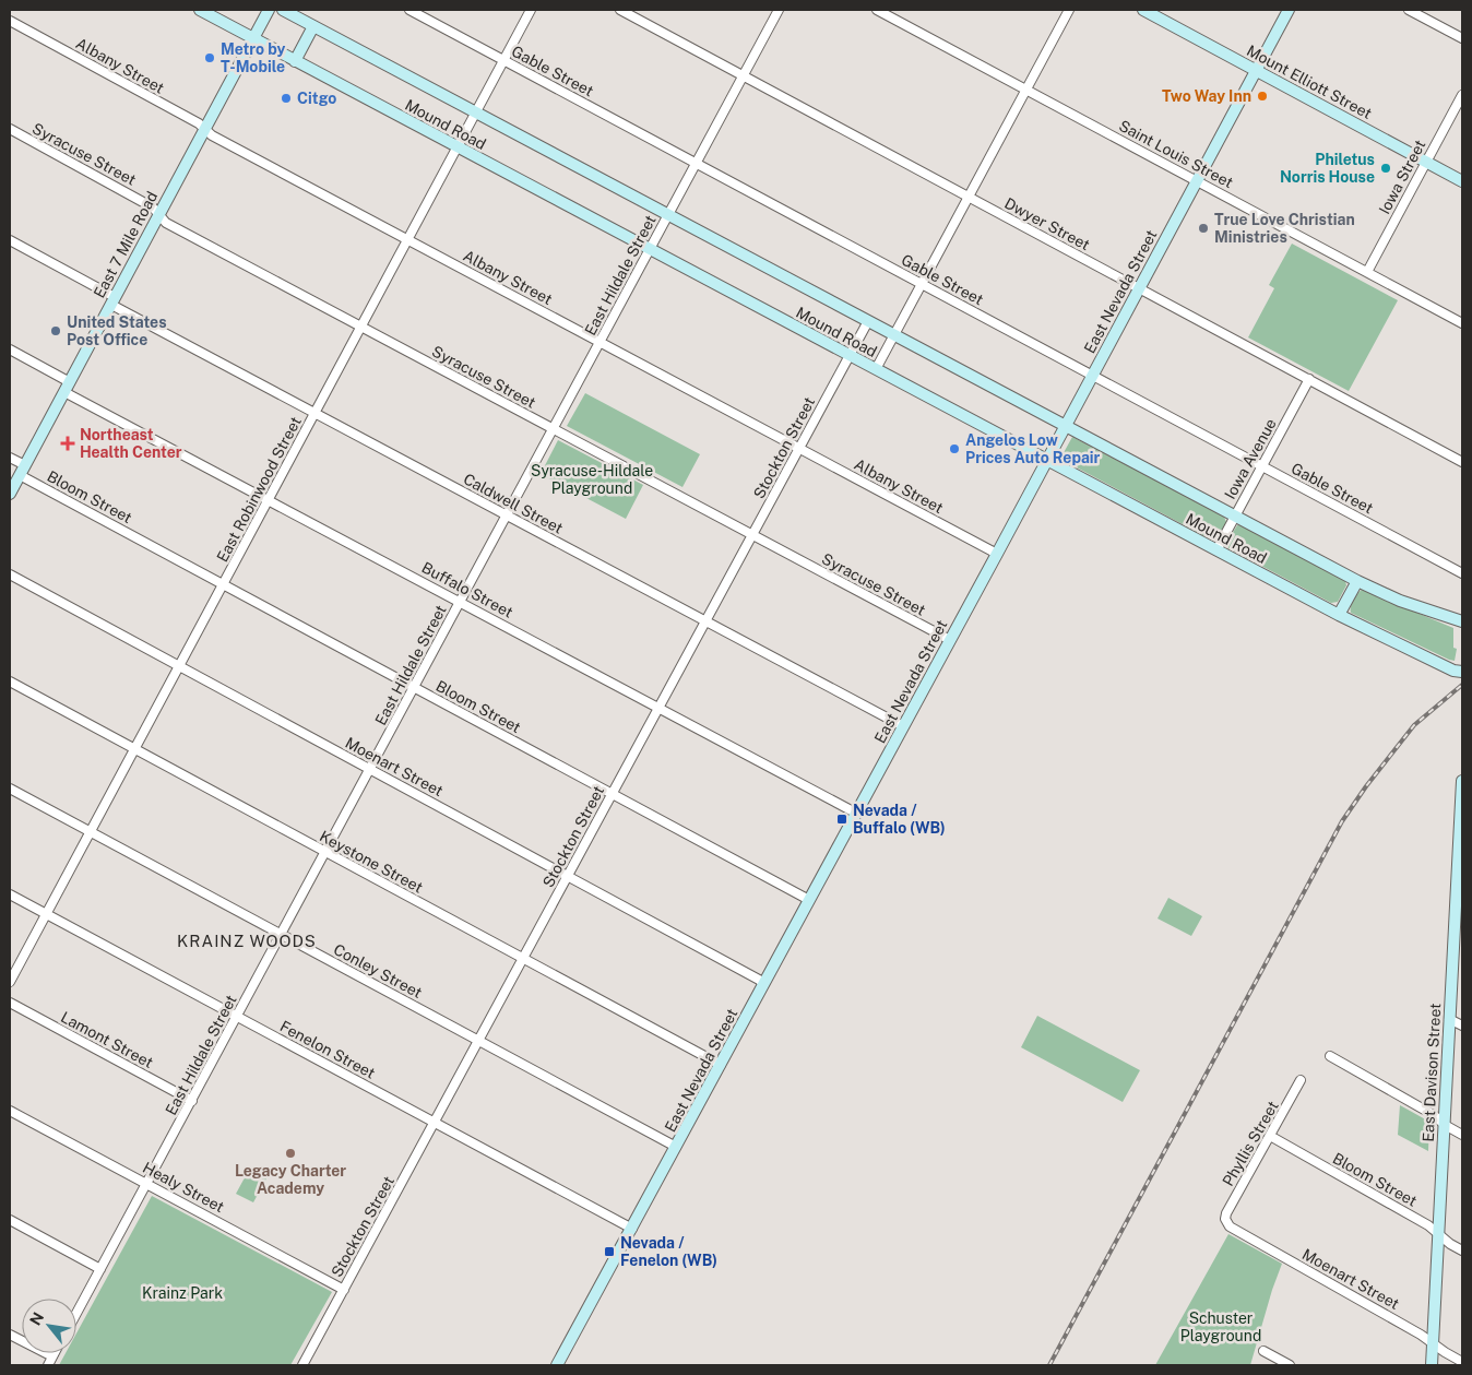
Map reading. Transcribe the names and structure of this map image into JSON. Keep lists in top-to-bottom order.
{
  "streets": {
    "main road": [
      "Mount Elliott Street",
      "Mound Road",
      "East 7 Mile Road",
      "East Nevada Street",
      "East Davison Street"
    ],
    "street": [
      "Albany Street",
      "Gable Street",
      "Syracuse Street",
      "Saint Louis Street",
      "Iowa Street",
      "Dwyer Street",
      "East Hildale Street",
      "Stockton Street",
      "Iowa Avenue",
      "East Robinwood Street",
      "Bloom Street",
      "Caldwell Street",
      "Buffalo Street",
      "Moenart Street",
      "Keystone Street",
      "Conley Street",
      "Lamont Street",
      "Fenelon Street",
      "Phyllis Street",
      "Healy Street"
    ]
  },
  "crossings": [
    ["Albany Street", "East 7 Mile Road"],
    ["Albany Street", "East Hildale Street"],
    ["Albany Street", "East Nevada Street"],
    ["Albany Street", "Stockton Street"],
    ["Albany Street", "East Robinwood Street"],
    ["Gable Street", "East Hildale Street"],
    ["Gable Street", "East Nevada Street"],
    ["Gable Street", "Iowa Avenue"],
    ["Gable Street", "East Robinwood Street"],
    ["Mount Elliott Street", "Iowa Street"],
    ["Mount Elliott Street", "East Nevada Street"],
    ["Mound Road", "East 7 Mile Road"],
    ["Mound Road", "East Hildale Street"],
    ["Mound Road", "East Nevada Street"],
    ["Mound Road", "Stockton Street"],
    ["Mound Road", "Iowa Avenue"],
    ["Mound Road", "East Robinwood Street"],
    ["Syracuse Street", "East 7 Mile Road"],
    ["Syracuse Street", "East Hildale Street"],
    ["Syracuse Street", "East Nevada Street"],
    ["Syracuse Street", "Stockton Street"],
    ["Syracuse Street", "East Robinwood Street"],
    ["Saint Louis Street", "Iowa Street"],
    ["Saint Louis Street", "East Nevada Street"],
    ["Dwyer Street", "East Hildale Street"],
    ["Dwyer Street", "East Nevada Street"],
    ["Dwyer Street", "Iowa Avenue"],
    ["East 7 Mile Road", "Bloom Street"],
    ["East 7 Mile Road", "Caldwell Street"],
    ["East 7 Mile Road", "Buffalo Street"],
    ["East Hildale Street", "Bloom Street"],
    ["East Hildale Street", "Caldwell Street"],
    ["East Hildale Street", "Buffalo Street"],
    ["East Hildale Street", "Moenart Street"],
    ["East Hildale Street", "Keystone Street"],
    ["East Hildale Street", "Conley Street"],
    ["East Hildale Street", "Lamont Street"],
    ["East Hildale Street", "Fenelon Street"],
    ["East Hildale Street", "Healy Street"],
    ["East Nevada Street", "Bloom Street"],
    ["East Nevada Street", "Caldwell Street"],
    ["East Nevada Street", "Buffalo Street"],
    ["East Nevada Street", "Moenart Street"],
    ["East Nevada Street", "Keystone Street"],
    ["East Nevada Street", "Conley Street"],
    ["East Nevada Street", "Fenelon Street"],
    ["Stockton Street", "Bloom Street"],
    ["Stockton Street", "Caldwell Street"],
    ["Stockton Street", "Buffalo Street"],
    ["Stockton Street", "Moenart Street"],
    ["Stockton Street", "Keystone Street"],
    ["Stockton Street", "Conley Street"],
    ["Stockton Street", "Fenelon Street"],
    ["Stockton Street", "Healy Street"],
    ["East Robinwood Street", "Bloom Street"],
    ["East Robinwood Street", "Caldwell Street"],
    ["East Robinwood Street", "Buffalo Street"],
    ["East Robinwood Street", "Moenart Street"],
    ["East Robinwood Street", "Keystone Street"],
    ["East Robinwood Street", "Conley Street"],
    ["East Robinwood Street", "Fenelon Street"],
    ["Bloom Street", "East Davison Street"],
    ["Bloom Street", "Phyllis Street"],
    ["Moenart Street", "East Davison Street"],
    ["Moenart Street", "Phyllis Street"]
  ],
  "districts": ["KRAINZ WOODS"],
  "parks": ["Syracuse-Hildale Playground", "Krainz Park", "Schuster Playground"],
  "places": {
    "other": [
      "Metro by T-Mobile",
      "Two Way Inn",
      "Citgo",
      "Philetus Norris House",
      "True Love Christian Ministries",
      "United States Post Office",
      "Angelos Low Prices Auto Repair",
      "Legacy Charter Academy"
    ],
    "health": ["Northeast Health Center"],
    "transit": ["Nevada / Buffalo (WB)", "Nevada / Fenelon (WB)"]
  },
  "north": "top left"
}
